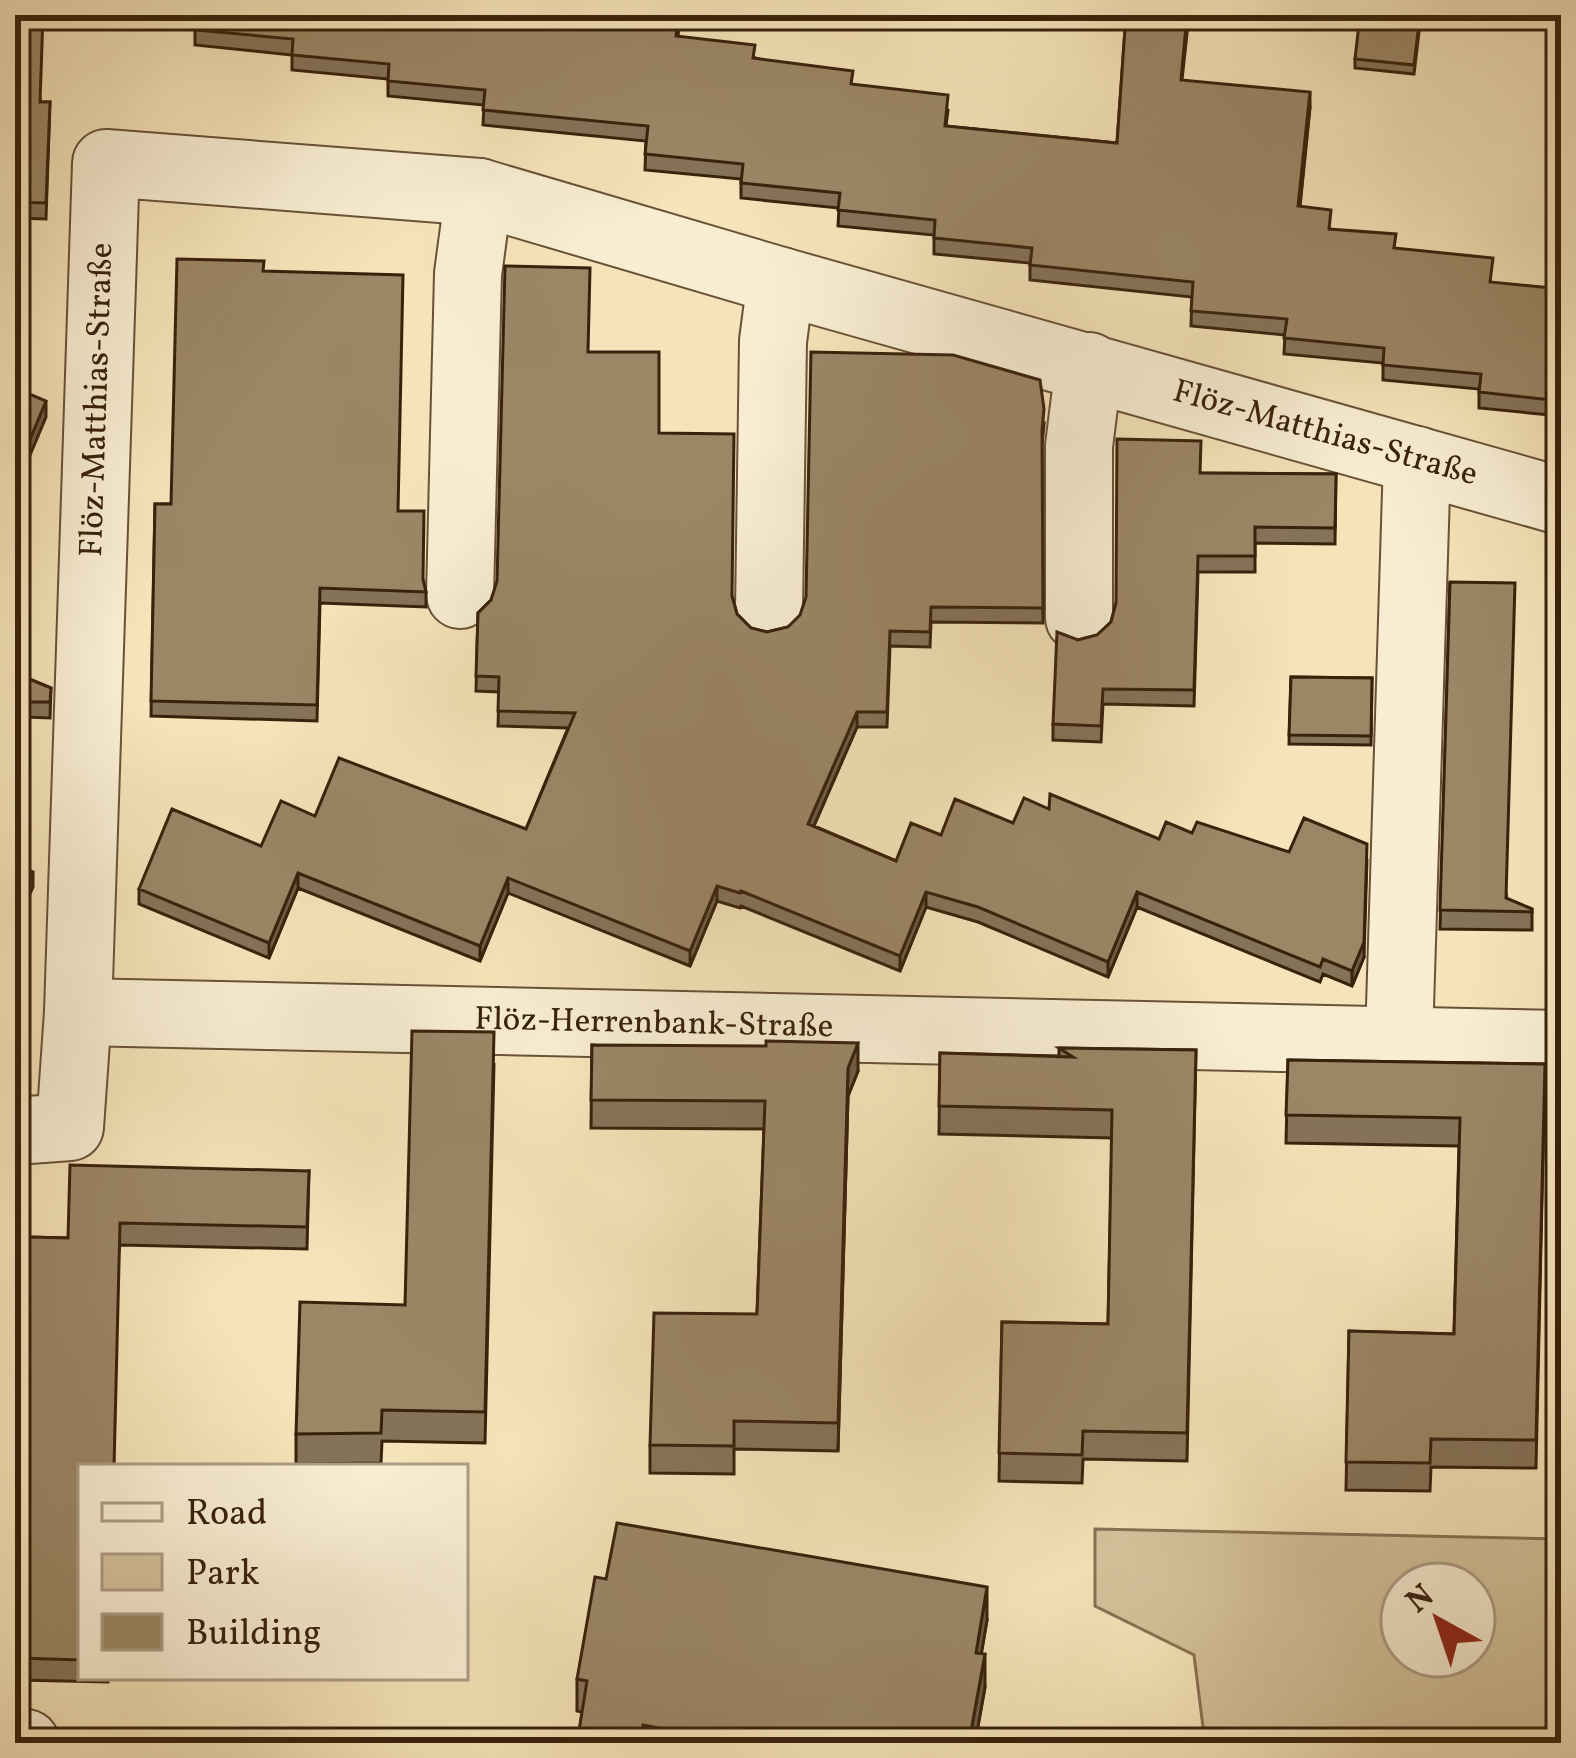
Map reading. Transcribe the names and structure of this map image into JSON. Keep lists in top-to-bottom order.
{
  "streets": {
    "street": ["Flöz-Matthias-Straße", "Flöz-Herrenbank-Straße"]
  },
  "crossings": [
    ["Flöz-Matthias-Straße", "Flöz-Herrenbank-Straße"]
  ],
  "legend": ["Road", "Park", "Building"],
  "north": "top left"
}
